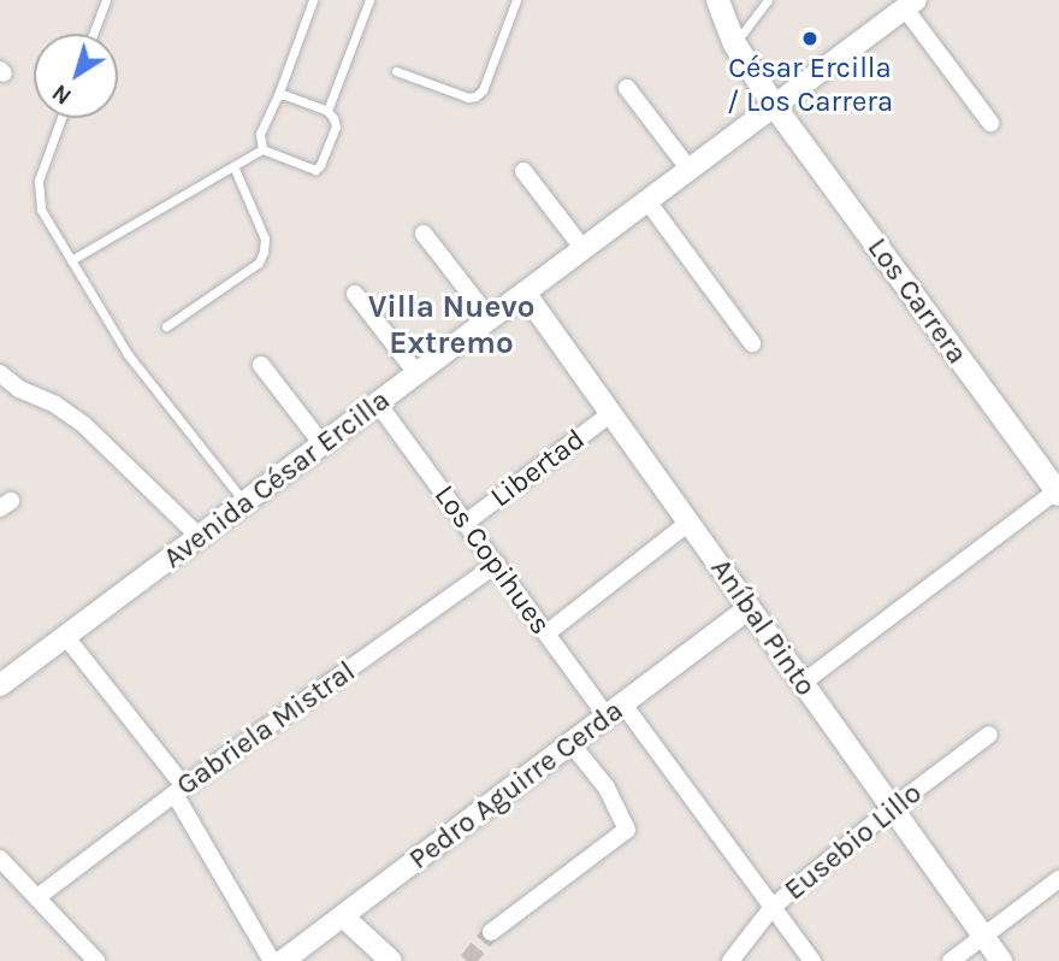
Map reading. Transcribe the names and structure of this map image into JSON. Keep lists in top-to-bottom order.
{
  "streets": {
    "main road": ["Los Carrera"],
    "street": [
      "Libertad",
      "Avenida César Ercilla",
      "Los Copihues",
      "Aníbal Pinto",
      "Gabriela Mistral",
      "Pedro Aguirre Cerda",
      "Eusebio Lillo"
    ]
  },
  "crossings": [
    ["Los Carrera", "Avenida César Ercilla"],
    ["Libertad", "Los Copihues"],
    ["Libertad", "Aníbal Pinto"],
    ["Avenida César Ercilla", "Los Copihues"],
    ["Avenida César Ercilla", "Aníbal Pinto"],
    ["Los Copihues", "Gabriela Mistral"],
    ["Los Copihues", "Pedro Aguirre Cerda"],
    ["Los Copihues", "Eusebio Lillo"],
    ["Aníbal Pinto", "Pedro Aguirre Cerda"],
    ["Aníbal Pinto", "Eusebio Lillo"]
  ],
  "districts": ["Villa Nuevo Extremo"],
  "places": ["César Ercilla / Los Carrera"],
  "north": "bottom left"
}
